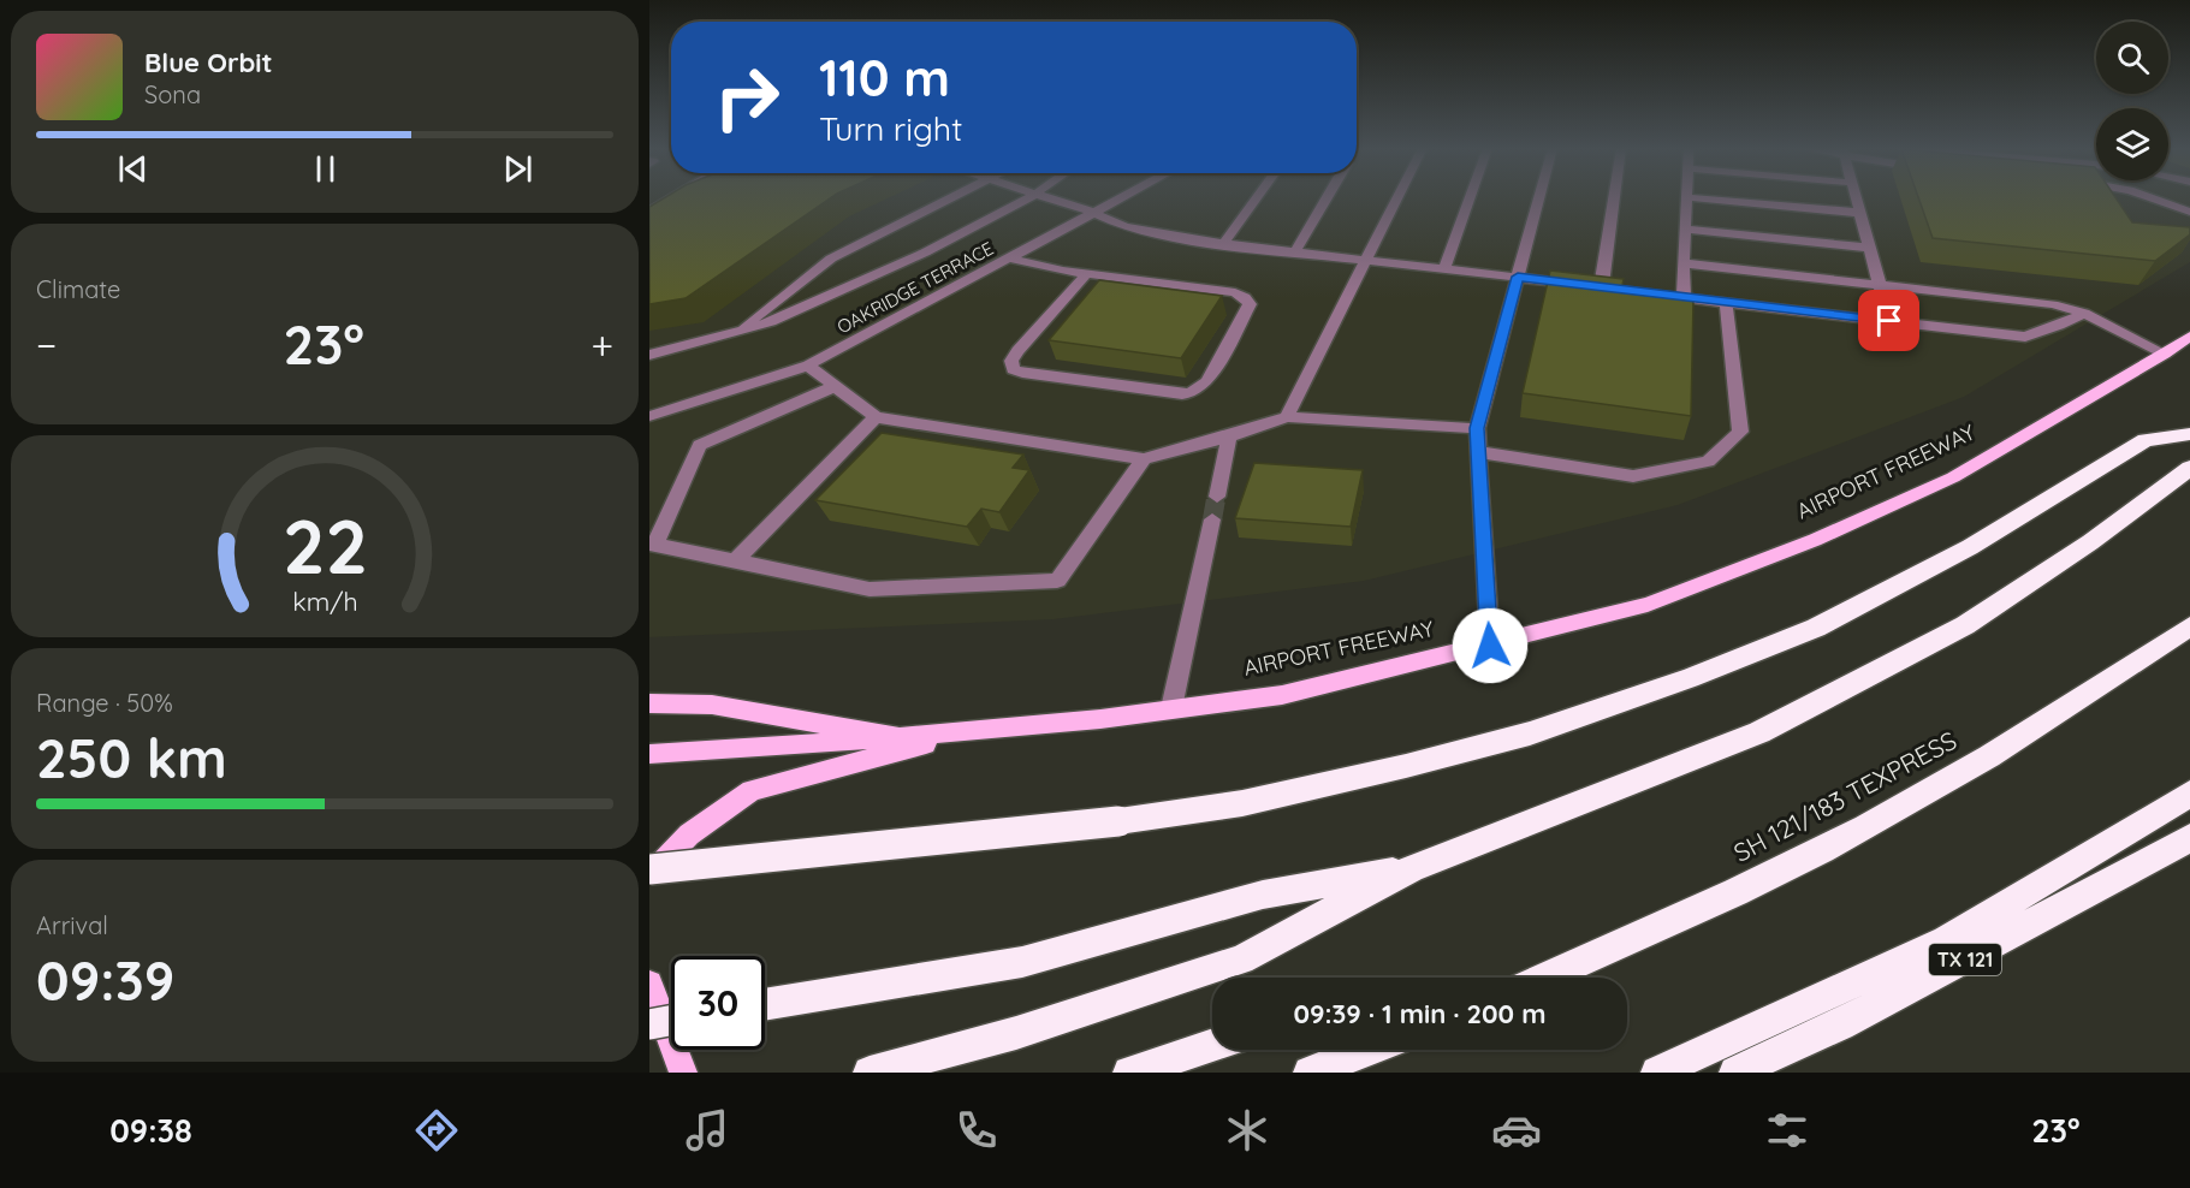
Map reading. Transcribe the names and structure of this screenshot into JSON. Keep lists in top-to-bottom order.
{
  "streets": {
    "highway": ["SH 121/183 TEXPRESS", "TX 121"],
    "main road": ["AIRPORT FREEWAY"],
    "street": ["OAKRIDGE TERRACE"]
  },
  "page": {
    "turn": ["110 m", "Turn right"],
    "song": ["Blue Orbit", "Sona"],
    "tile": [
      "Climate",
      ["Range · 50%", "250 km"],
      ["Arrival", "09:39"]
    ],
    "heat": ["−", "23°", "+"],
    "limit": "30",
    "trip": "09:39 · 1 min · 200 m",
    "tabs": ["09:38", "23°"],
    "gauge": ["22", "km/h"]
  }
}
